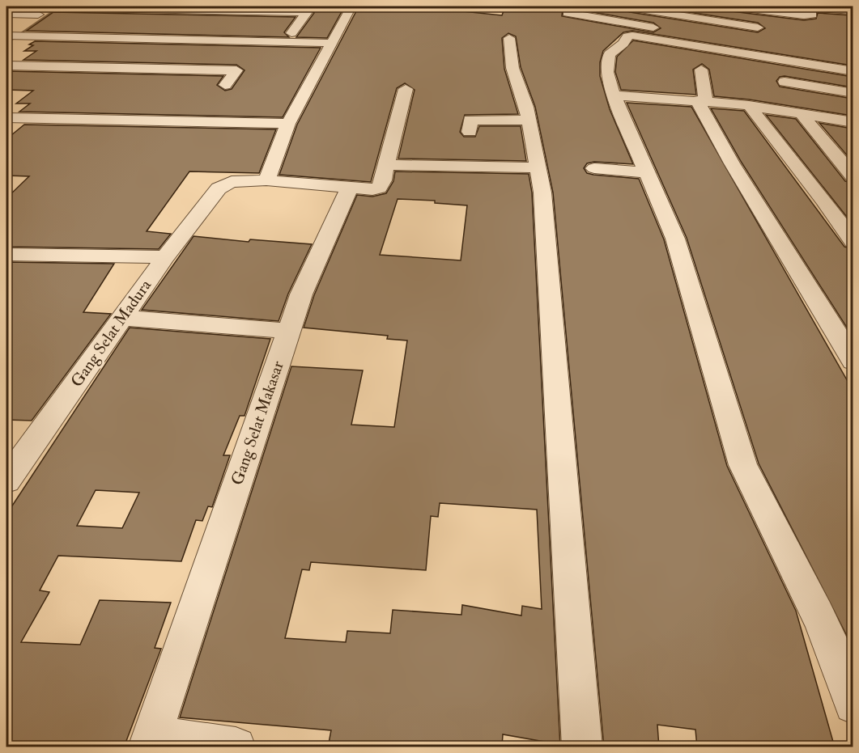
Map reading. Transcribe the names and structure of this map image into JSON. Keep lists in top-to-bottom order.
{
  "streets": {
    "street": ["Gang Selat Madura", "Gang Selat Makasar"]
  }
}
